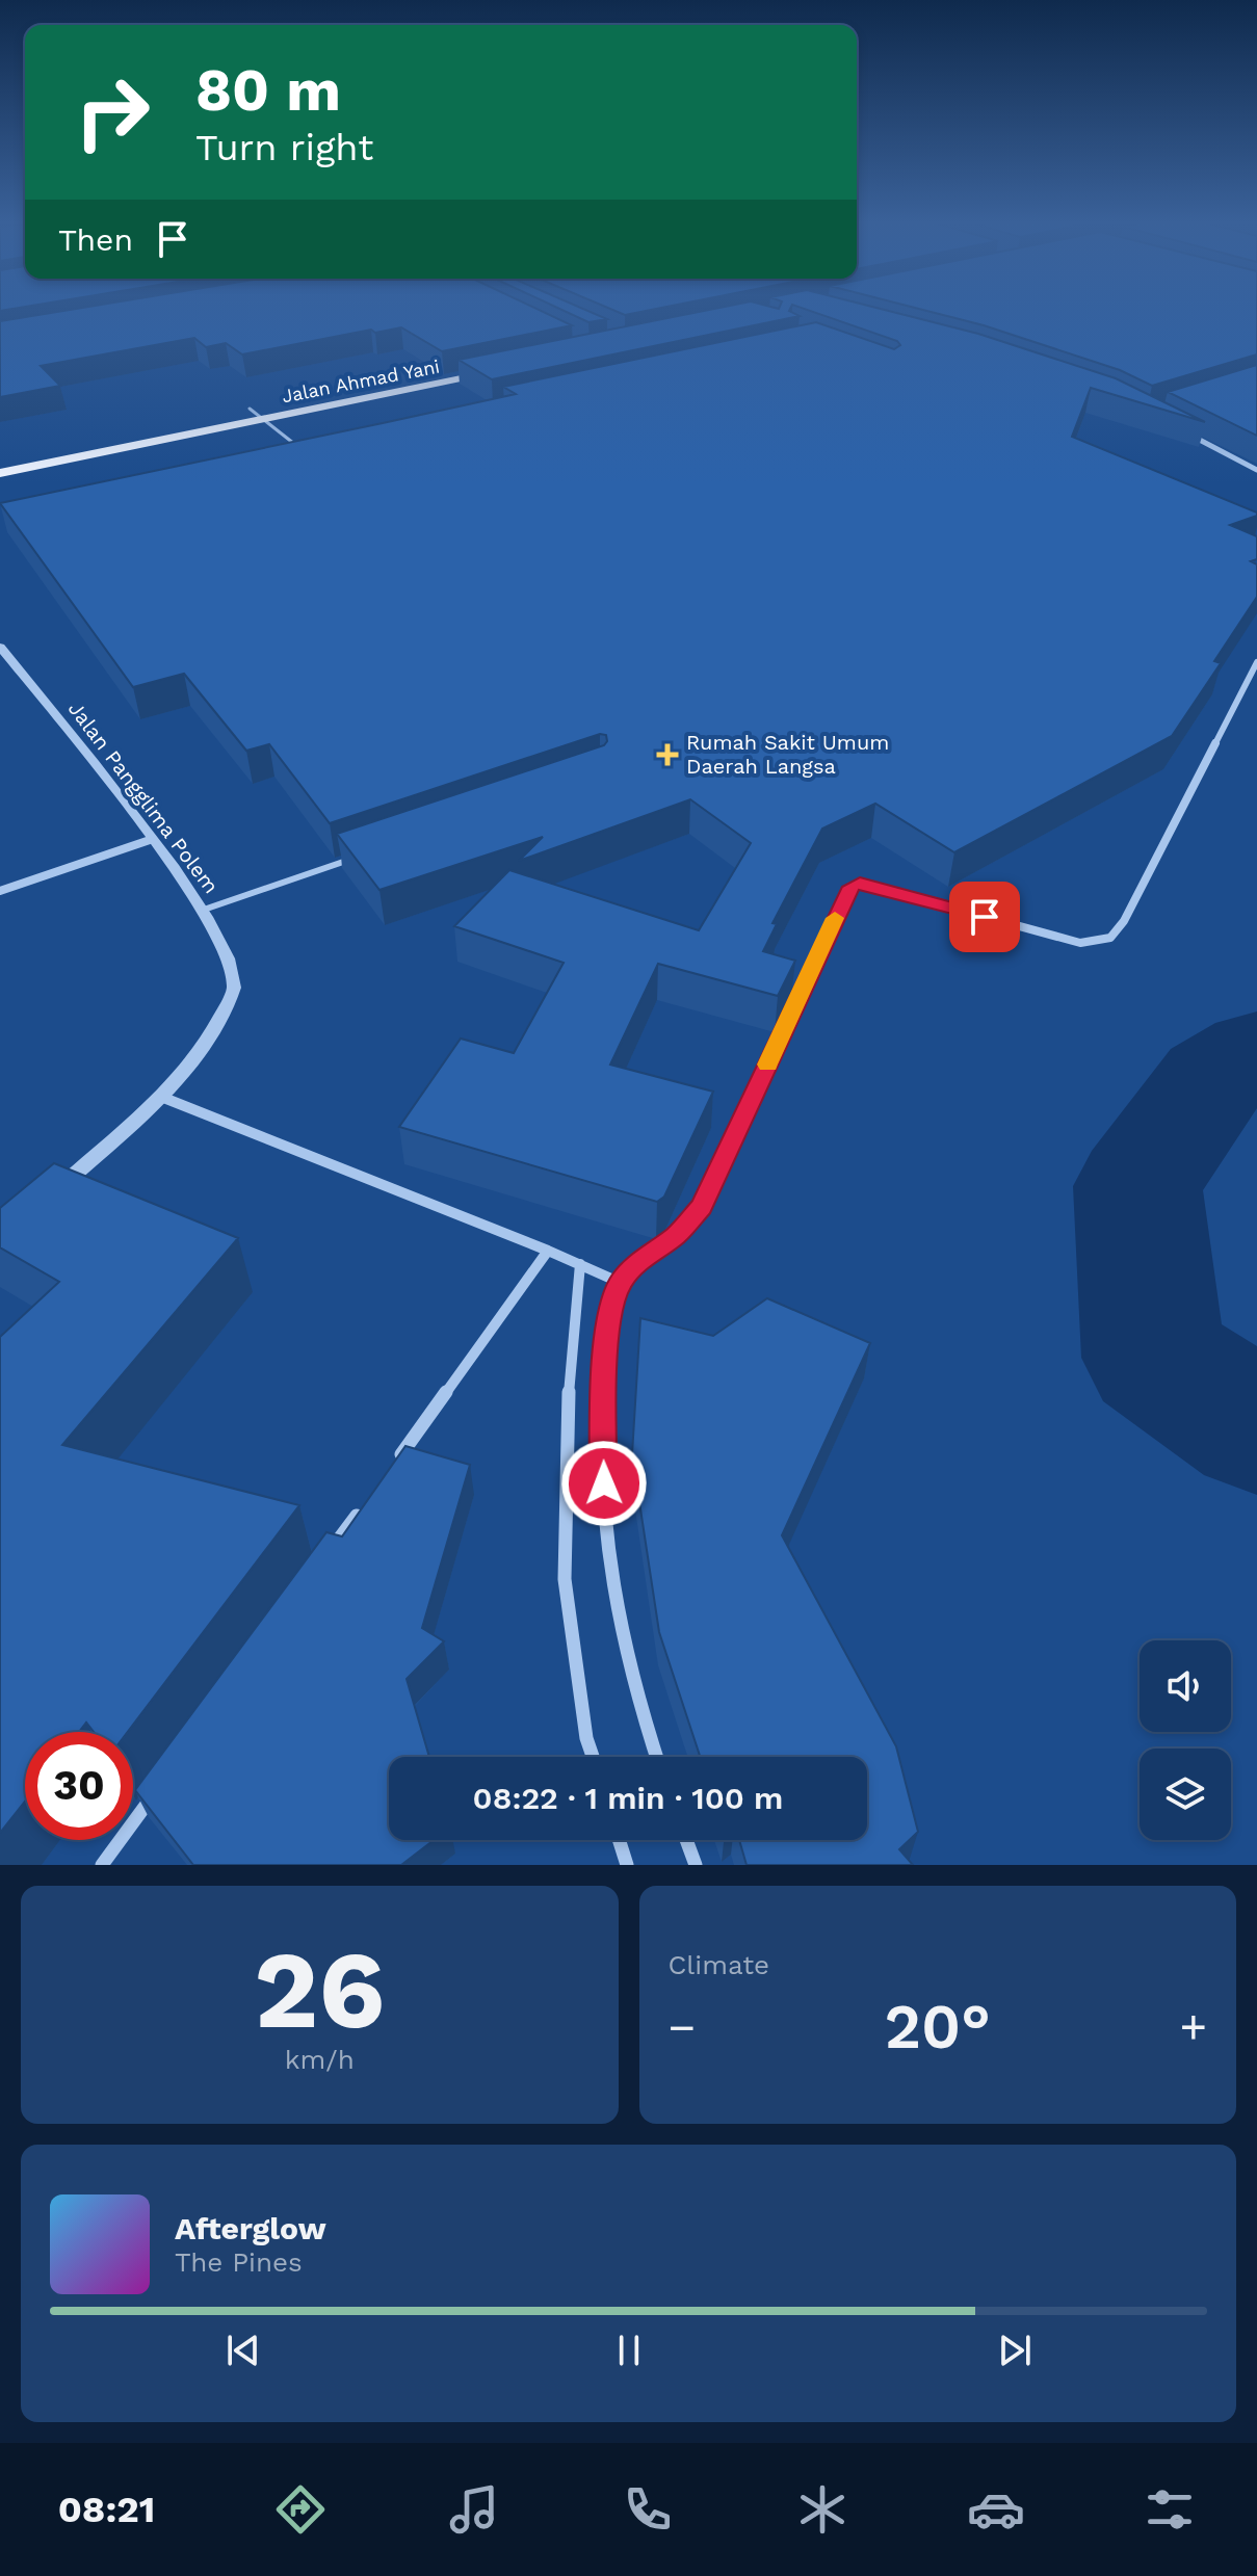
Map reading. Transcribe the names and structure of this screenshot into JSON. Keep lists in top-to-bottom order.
{
  "streets": {
    "main road": ["Jalan Ahmad Yani"],
    "street": ["Jalan Pangglima Polem"]
  },
  "places": {
    "health": ["Rumah Sakit Umum Daerah Langsa"]
  },
  "page": {
    "turn": ["80 m", "Turn right"],
    "then": "Then",
    "limit": "30",
    "trip": "08:22 · 1 min · 100 m",
    "tile": [
      ["26", "km/h"],
      "Climate"
    ],
    "heat": ["−", "20°", "+"],
    "song": ["Afterglow", "The Pines"],
    "tabs": "08:21"
  }
}
